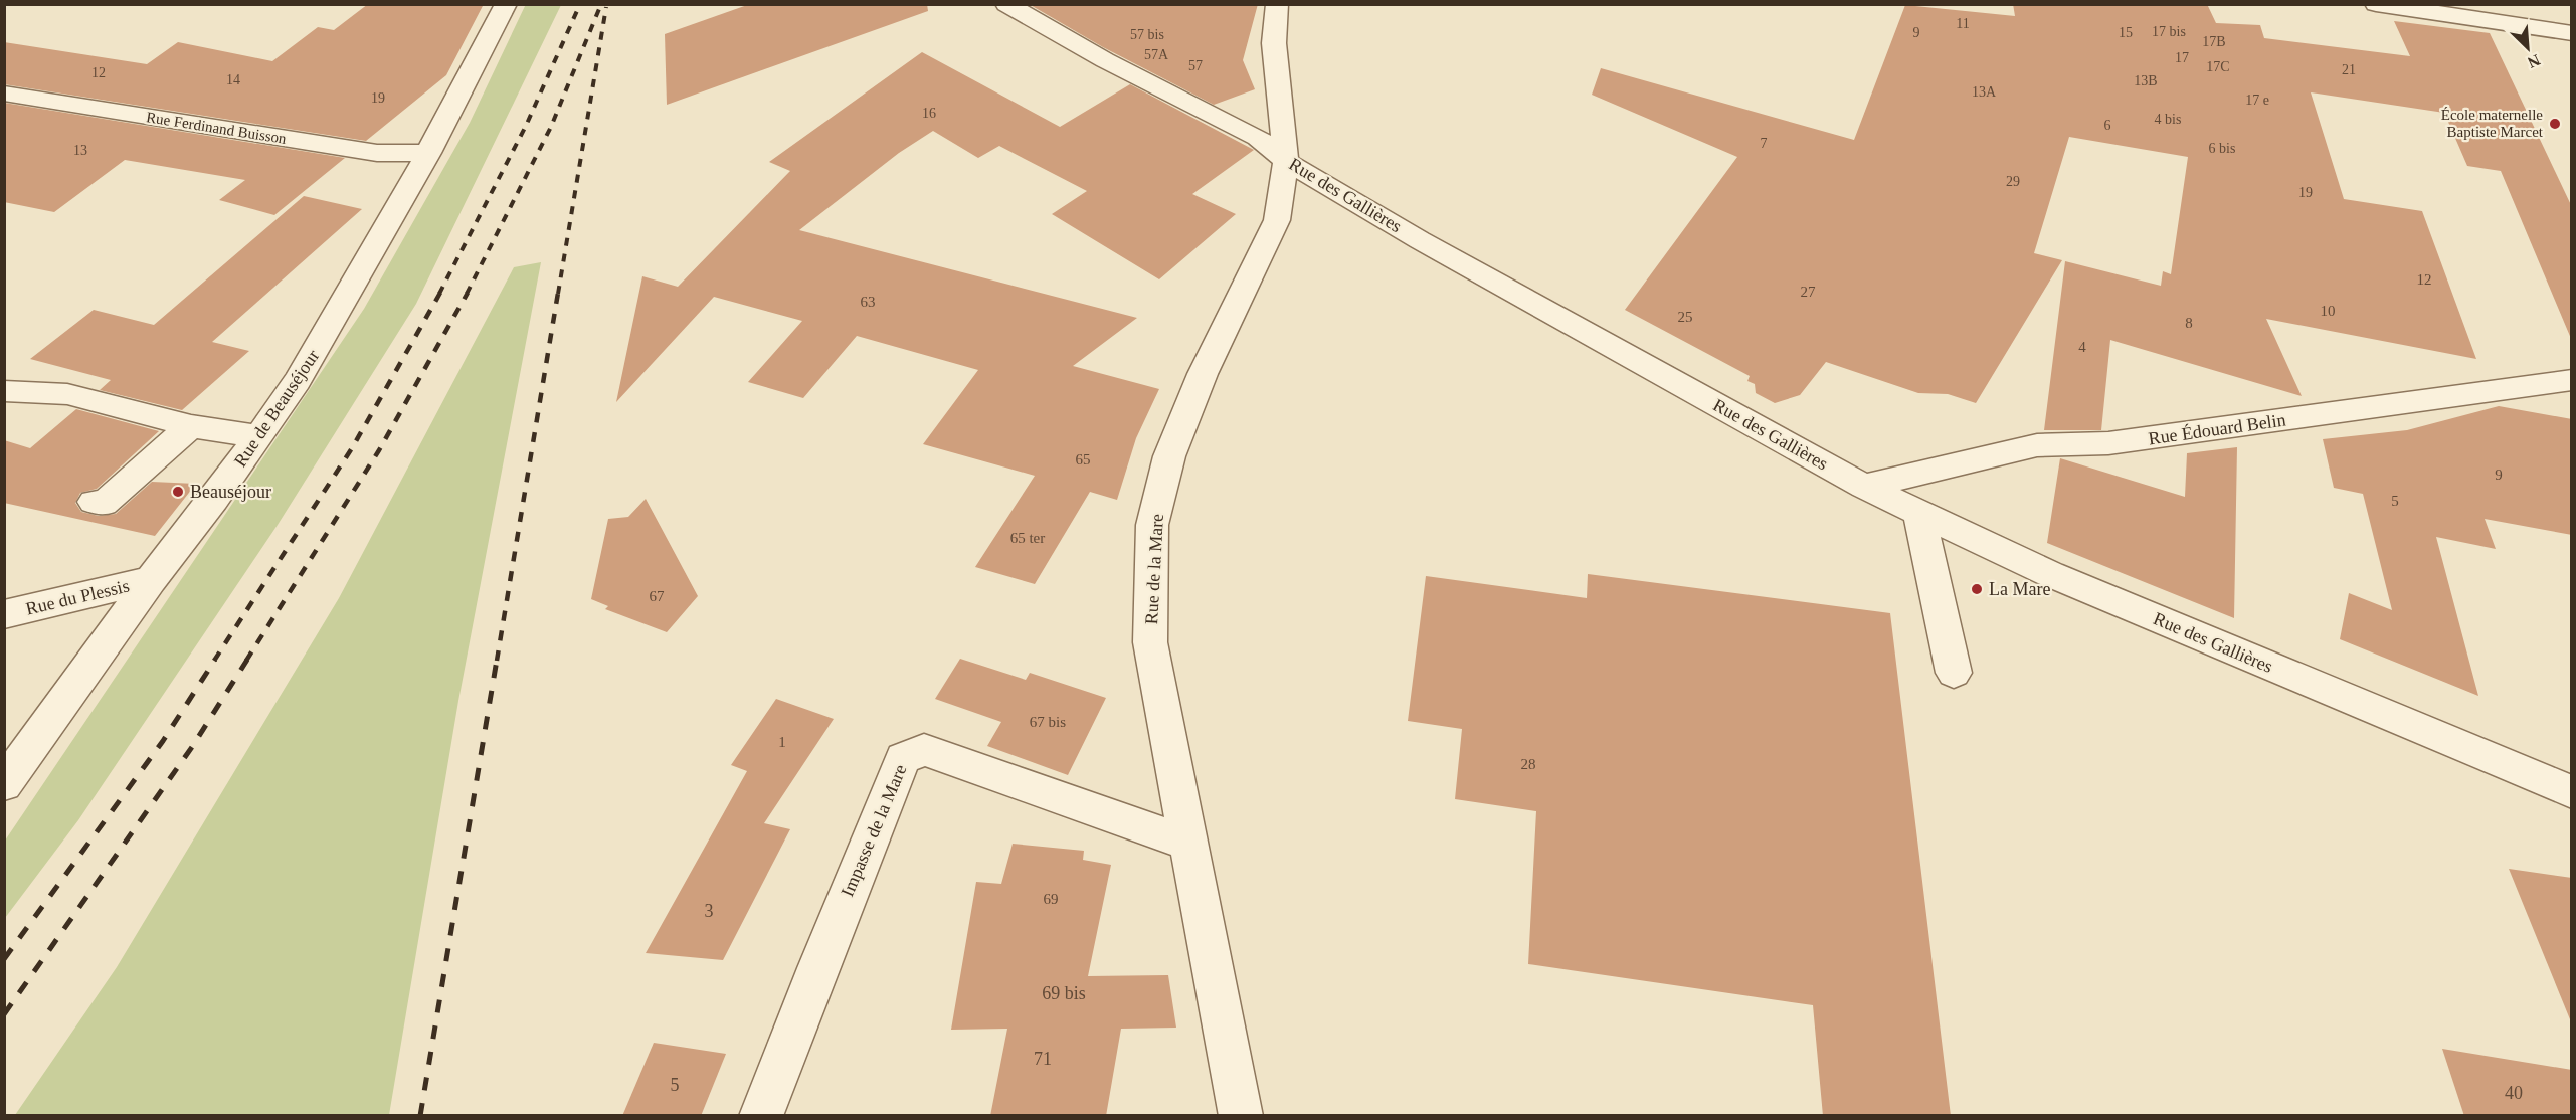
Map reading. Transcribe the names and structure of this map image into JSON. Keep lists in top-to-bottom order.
{
  "streets": {
    "street": [
      "Rue Ferdinand Buisson",
      "Rue des Gallières",
      "Rue de Beauséjour",
      "Rue Édouard Belin",
      "Rue de la Mare",
      "Rue du Plessis",
      "Impasse de la Mare"
    ]
  },
  "crossings": [
    ["Rue Ferdinand Buisson", "Rue de Beauséjour"],
    ["Rue des Gallières", "Rue Édouard Belin"],
    ["Rue des Gallières", "Rue de la Mare"],
    ["Rue de Beauséjour", "Rue du Plessis"],
    ["Rue de la Mare", "Impasse de la Mare"]
  ],
  "places": ["École maternelle Baptiste Marcet", "Beauséjour", "La Mare"],
  "house_numbers": [
    "11",
    "17 bis",
    "9",
    "15",
    "57 bis",
    "17B",
    "57A",
    "17",
    "57",
    "17C",
    "21",
    "12",
    "14",
    "13B",
    "13A",
    "19",
    "17 e",
    "16",
    "4 bis",
    "6",
    "7",
    "6 bis",
    "13",
    "29",
    "19",
    "12",
    "27",
    "63",
    "10",
    "25",
    "8",
    "4",
    "65",
    "9",
    "5",
    "65 ter",
    "67",
    "67 bis",
    "1",
    "28",
    "69",
    "3",
    "69 bis",
    "71",
    "5",
    "40"
  ],
  "north": "bottom right"
}
